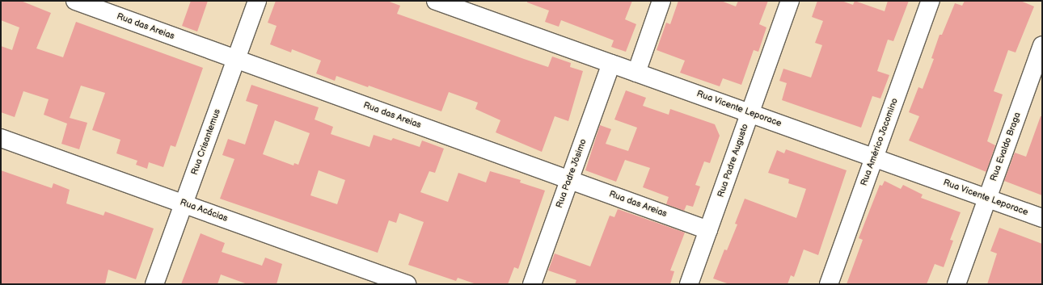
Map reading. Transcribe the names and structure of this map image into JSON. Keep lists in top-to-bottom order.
{
  "streets": {
    "street": [
      "Rua das Areias",
      "Rua Vicente Leporace",
      "Rua Crisantemus",
      "Rua Américo Jacomino",
      "Rua Evaldo Braga",
      "Rua Padre Augusto",
      "Rua Padre Jósimo",
      "Rua Acácias"
    ]
  },
  "crossings": [
    ["Rua das Areias", "Rua Crisantemus"],
    ["Rua das Areias", "Rua Padre Augusto"],
    ["Rua das Areias", "Rua Padre Jósimo"],
    ["Rua Vicente Leporace", "Rua Américo Jacomino"],
    ["Rua Vicente Leporace", "Rua Evaldo Braga"],
    ["Rua Vicente Leporace", "Rua Padre Augusto"],
    ["Rua Vicente Leporace", "Rua Padre Jósimo"],
    ["Rua Crisantemus", "Rua Acácias"]
  ]
}
